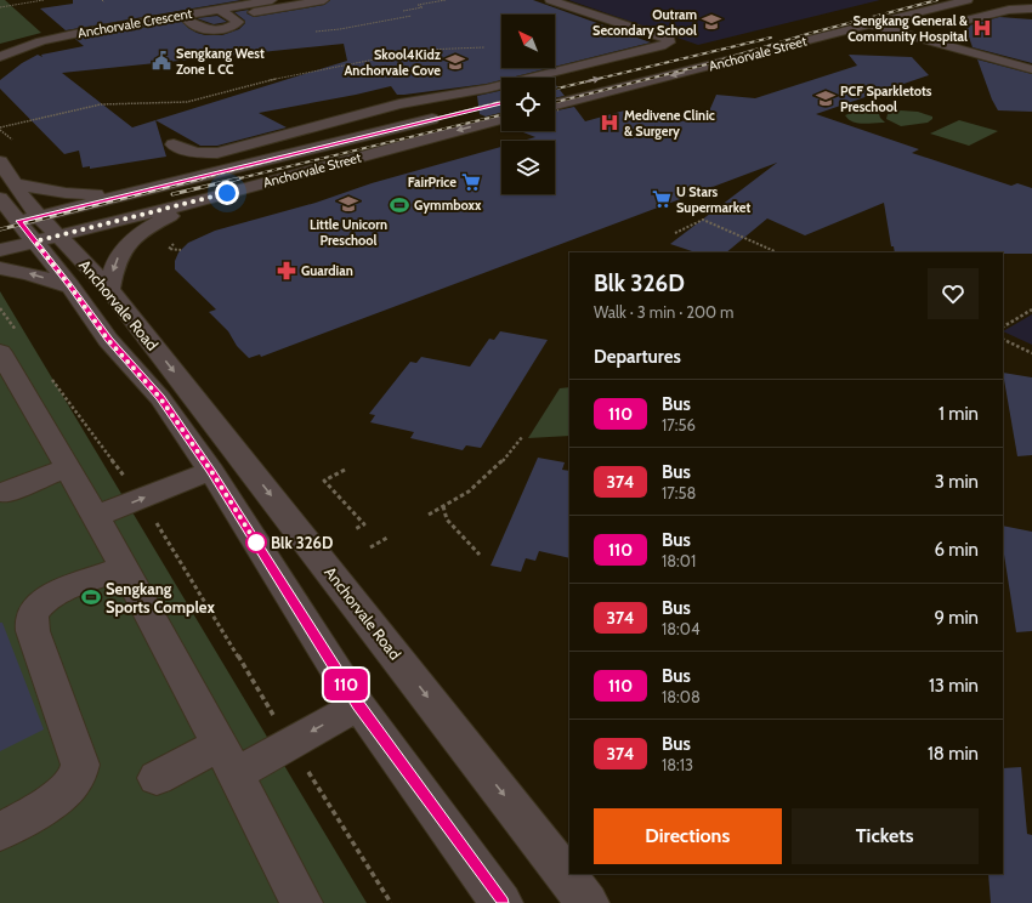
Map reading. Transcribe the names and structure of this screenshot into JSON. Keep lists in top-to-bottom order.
{
  "streets": {
    "street": ["Anchorvale Crescent", "Anchorvale Street", "Anchorvale Road"]
  },
  "crossings": [
    ["Anchorvale Street", "Anchorvale Road"]
  ],
  "places": {
    "school or university": [
      "Outram Secondary School",
      "Skool4Kidz Anchorvale Cove",
      "PCF Sparkletots Preschool",
      "Little Unicorn Preschool"
    ],
    "hospital": ["Sengkang General & Community Hospital", "Medivene Clinic & Surgery"],
    "public building": ["Sengkang West Zone L CC"],
    "supermarket": ["FairPrice", "U Stars Supermarket"],
    "sports": ["Gymmboxx", "Sengkang Sports Complex"],
    "pharmacy": ["Guardian"],
    "other": ["Blk 326D"]
  },
  "lines": ["bus line 110"],
  "north": "top left",
  "page": {
    "on_map": "110",
    "heading": [
      ["Blk 326D", "Walk · 3 min · 200 m"],
      "Departures"
    ],
    "list": [
      {
        "mark": "110",
        "name": "Bus",
        "note": "17:56",
        "value": "1 min"
      },
      {
        "mark": "374",
        "name": "Bus",
        "note": "17:58",
        "value": "3 min"
      },
      {
        "mark": "110",
        "name": "Bus",
        "note": "18:01",
        "value": "6 min"
      },
      {
        "mark": "374",
        "name": "Bus",
        "note": "18:04",
        "value": "9 min"
      },
      {
        "mark": "110",
        "name": "Bus",
        "note": "18:08",
        "value": "13 min"
      },
      {
        "mark": "374",
        "name": "Bus",
        "note": "18:13",
        "value": "18 min"
      }
    ],
    "buttons": ["Directions", "Tickets"]
  }
}
